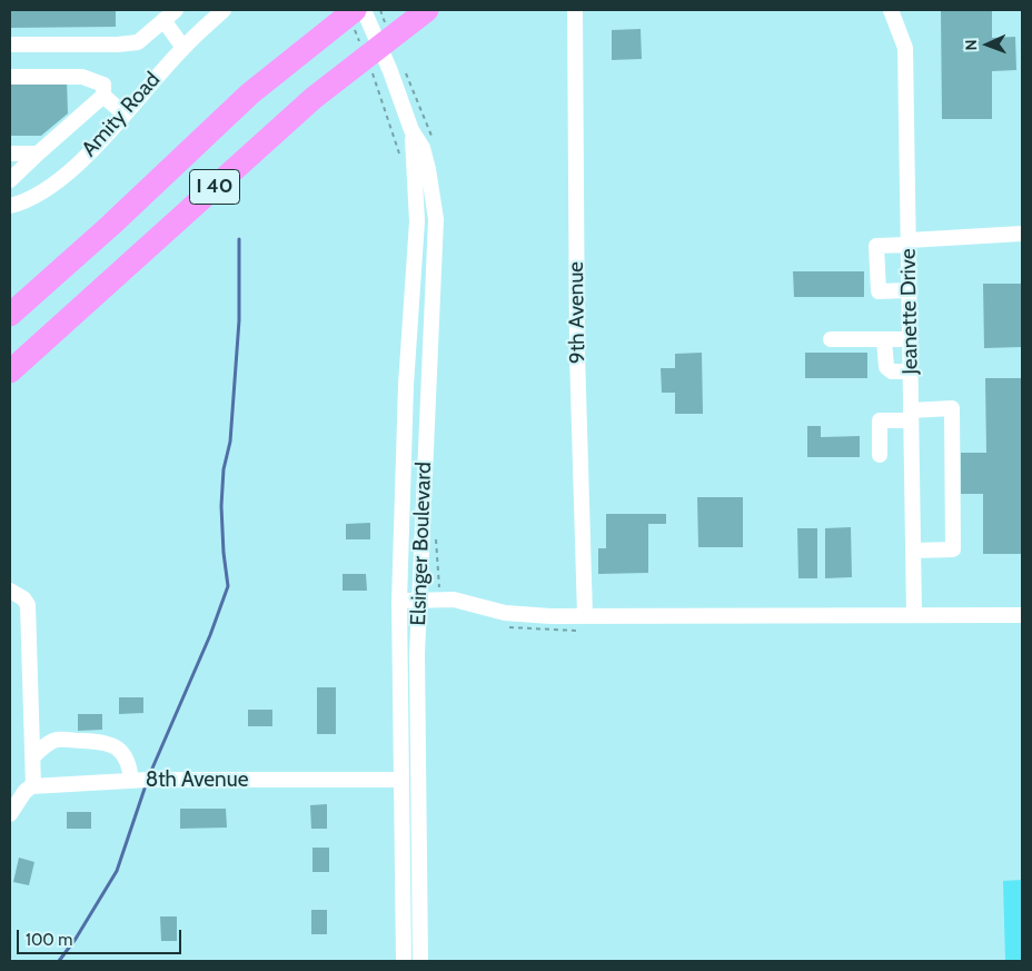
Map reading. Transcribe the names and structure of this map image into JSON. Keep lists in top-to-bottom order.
{
  "streets": {
    "highway": ["I 40"],
    "street": [
      "Amity Road",
      "Jeanette Drive",
      "9th Avenue",
      "Elsinger Boulevard",
      "8th Avenue"
    ]
  },
  "crossings": [
    ["Elsinger Boulevard", "8th Avenue"]
  ],
  "scale_bar": "100 m",
  "north": "left"
}
